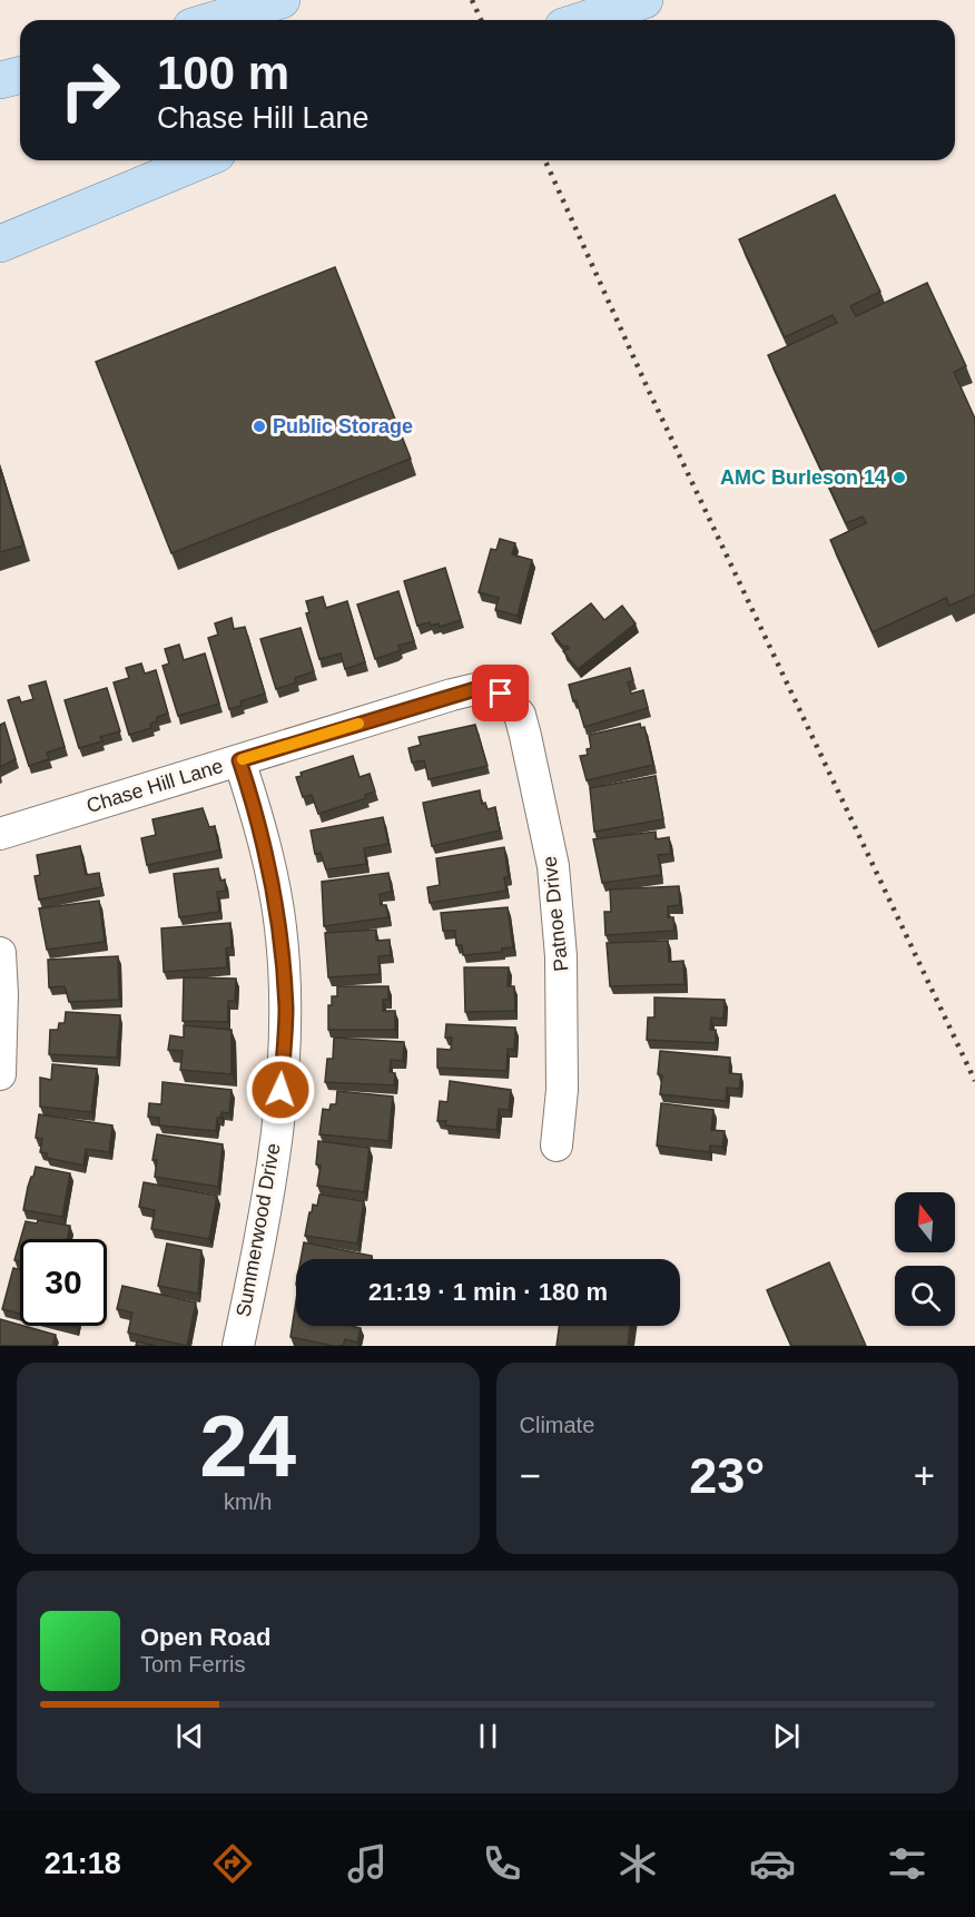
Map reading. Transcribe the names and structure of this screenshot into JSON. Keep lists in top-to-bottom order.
{
  "streets": {
    "street": ["Chase Hill Lane", "Patnoe Drive", "Summerwood Drive"]
  },
  "crossings": [
    ["Chase Hill Lane", "Patnoe Drive"],
    ["Chase Hill Lane", "Summerwood Drive"]
  ],
  "places": ["Public Storage", "AMC Burleson 14"],
  "north": "top",
  "page": {
    "turn": ["100 m", "Chase Hill Lane"],
    "limit": "30",
    "trip": "21:19 · 1 min · 180 m",
    "tile": [
      ["24", "km/h"],
      "Climate"
    ],
    "heat": ["−", "23°", "+"],
    "song": ["Open Road", "Tom Ferris"],
    "tabs": "21:18"
  }
}
